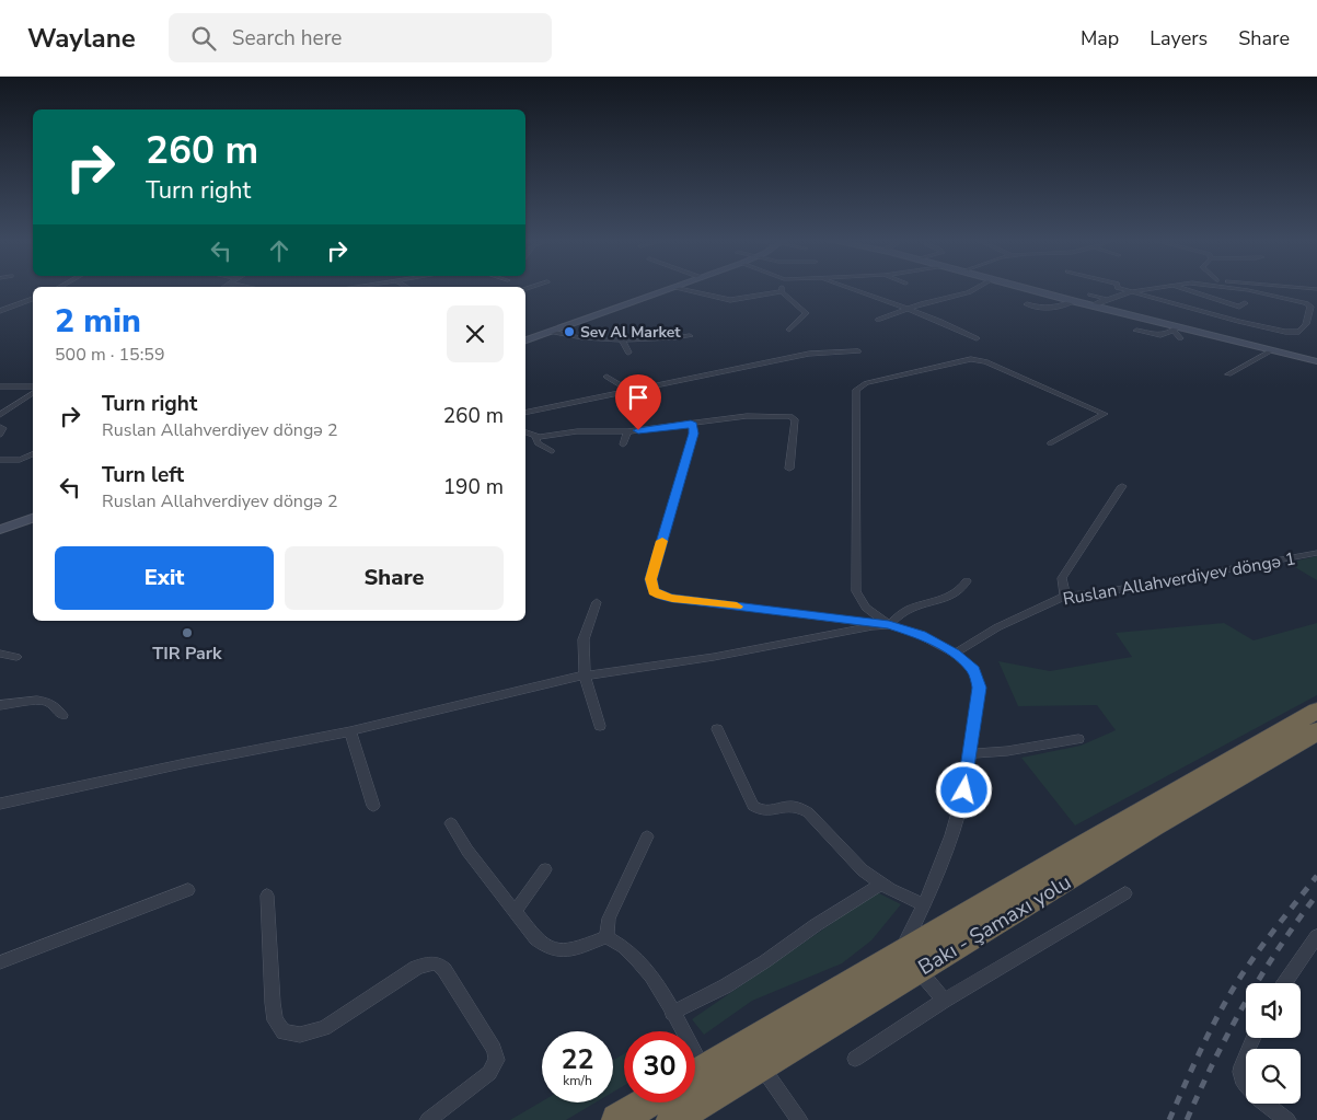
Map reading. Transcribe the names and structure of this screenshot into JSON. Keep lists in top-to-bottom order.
{
  "streets": {
    "highway": ["Bakı - Şamaxı yolu"],
    "street": ["Ruslan Allahverdiyev döngə 1"]
  },
  "places": ["Sev Al Market", "TIR Park"],
  "page": {
    "header": "Waylane",
    "search": "Search here",
    "nav": ["Map", "Layers", "Share"],
    "turn": ["260 m", "Turn right"],
    "heading": ["2 min", "500 m · 15:59"],
    "list": [
      {
        "name": "Turn right",
        "note": "Ruslan Allahverdiyev döngə 2",
        "value": "260 m"
      },
      {
        "name": "Turn left",
        "note": "Ruslan Allahverdiyev döngə 2",
        "value": "190 m"
      }
    ],
    "buttons": ["Exit", "Share"],
    "speed": "22 km/h",
    "limit": "30"
  }
}
